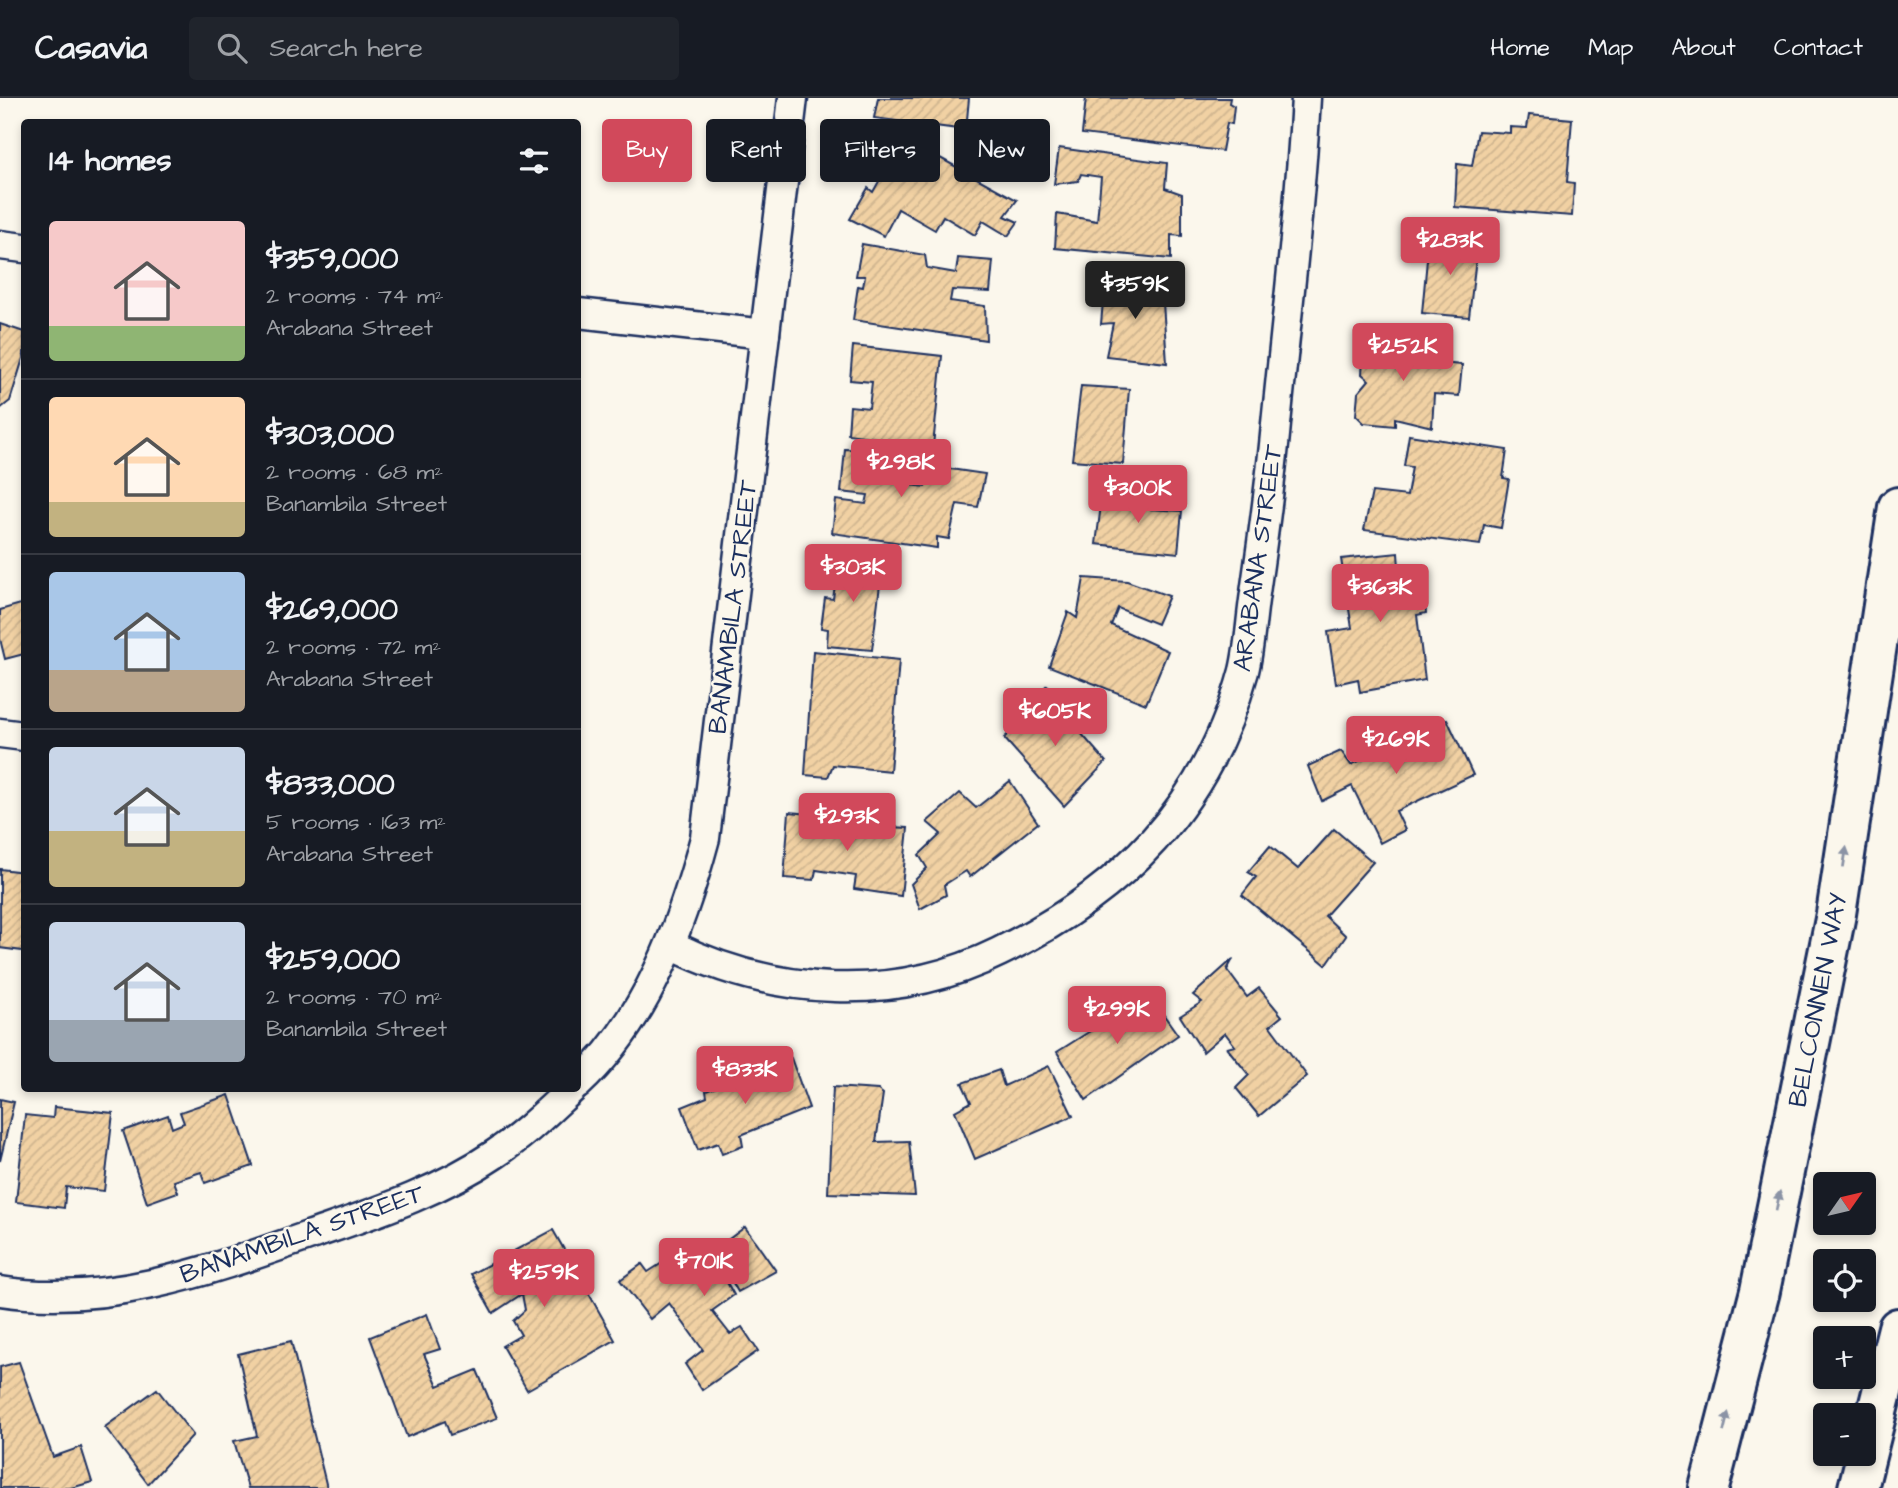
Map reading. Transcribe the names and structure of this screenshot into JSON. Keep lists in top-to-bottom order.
{
  "streets": {
    "main road": ["BELCONNEN WAY"],
    "street": ["ARABANA STREET", "BANAMBILA STREET"]
  },
  "crossings": [
    ["ARABANA STREET", "BANAMBILA STREET"]
  ],
  "one_way": ["BELCONNEN WAY"],
  "north": "top right",
  "page": {
    "header": "Casavia",
    "search": "Search here",
    "nav": [
      "Home",
      "Map",
      "About",
      "Contact"
    ],
    "chip": [
      "Buy",
      "Rent",
      "Filters",
      "New"
    ],
    "heading": "14 homes",
    "list": [
      {
        "name": "$359,000",
        "note": "2 rooms · 74 m² · Arabana Street"
      },
      {
        "name": "$303,000",
        "note": "2 rooms · 68 m² · Banambila Street"
      },
      {
        "name": "$269,000",
        "note": "2 rooms · 72 m² · Arabana Street"
      },
      {
        "name": "$833,000",
        "note": "5 rooms · 163 m² · Arabana Street"
      },
      {
        "name": "$259,000",
        "note": "2 rooms · 70 m² · Banambila Street"
      }
    ],
    "price": [
      "$283K",
      "$359K",
      "$252K",
      "$298K",
      "$300K",
      "$303K",
      "$363K",
      "$605K",
      "$269K",
      "$293K",
      "$299K",
      "$833K",
      "$701K",
      "$259K"
    ],
    "map_buttons": ["+", "−"]
  }
}
